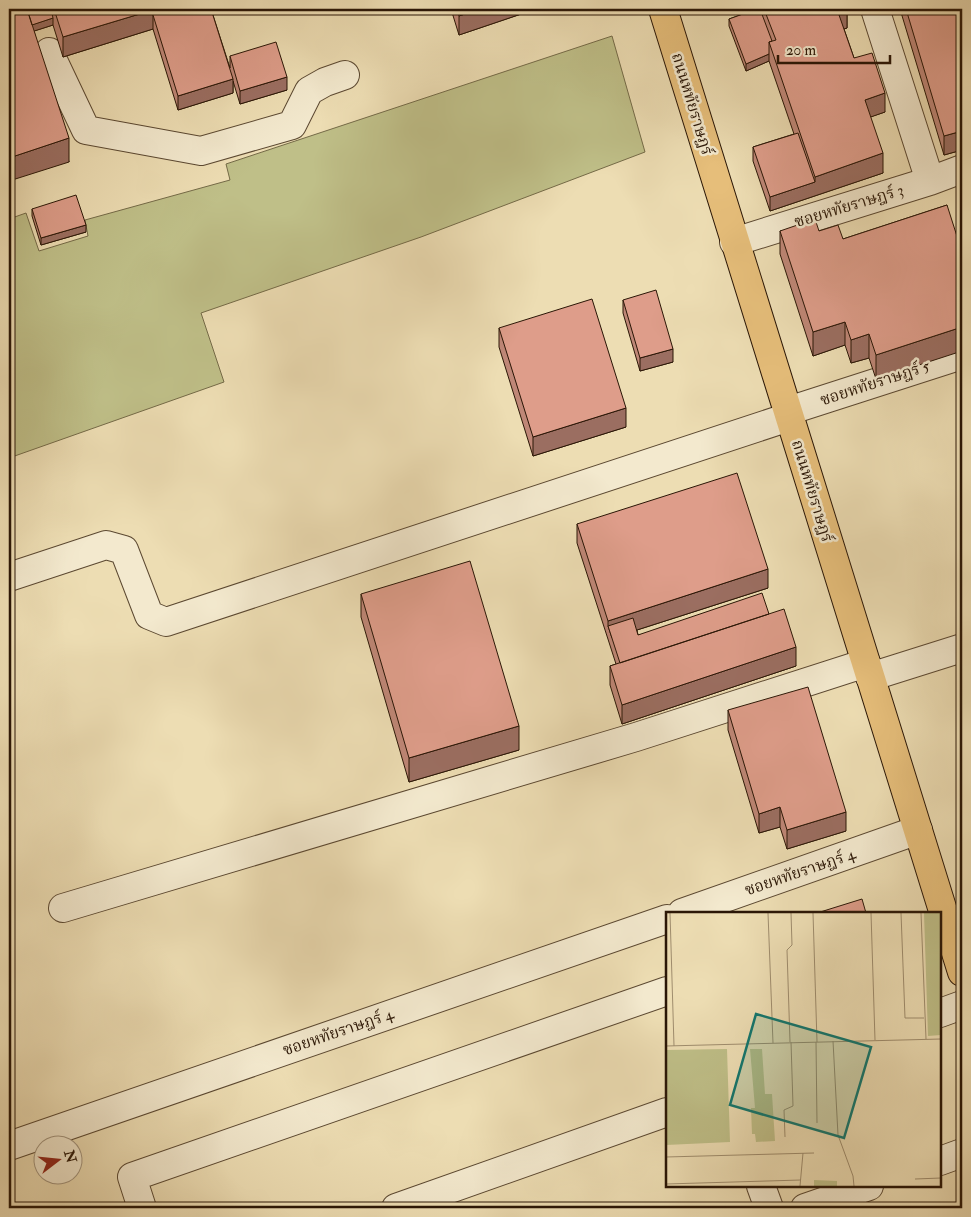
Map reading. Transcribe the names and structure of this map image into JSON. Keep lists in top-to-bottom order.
{
  "streets": {
    "main road": ["ถนนหทัยราษฎร์"],
    "street": ["ซอยหทัยราษฎร์ 3", "ซอยหทัยราษฎร์ 5", "ซอยหทัยราษฎร์ 4"]
  },
  "crossings": [
    ["ถนนหทัยราษฎร์", "ซอยหทัยราษฎร์ 3"],
    ["ถนนหทัยราษฎร์", "ซอยหทัยราษฎร์ 5"],
    ["ถนนหทัยราษฎร์", "ซอยหทัยราษฎร์ 4"]
  ],
  "scale_bar": "20 m",
  "north": "right"
}
